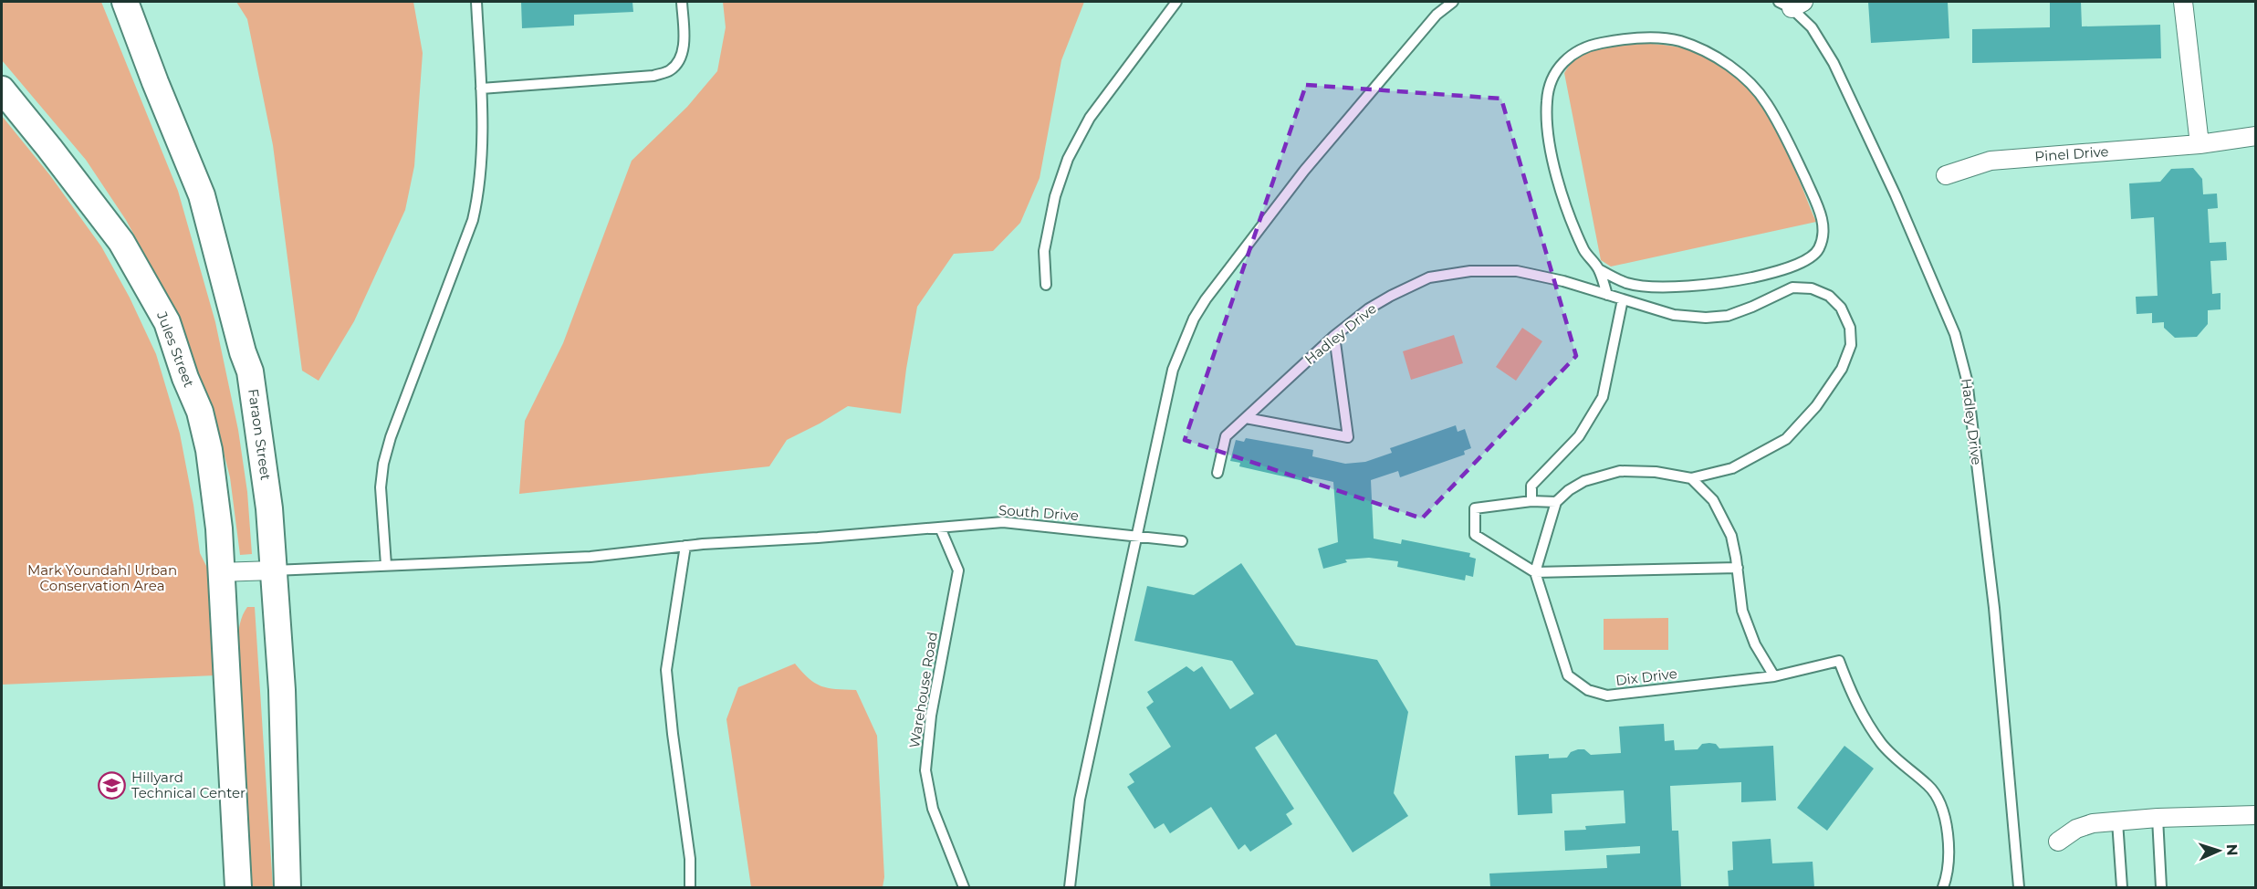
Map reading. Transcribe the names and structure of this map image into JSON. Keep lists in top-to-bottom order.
{
  "streets": {
    "main road": ["Jules Street", "Faraon Street"],
    "street": ["Pinel Drive"],
    "lane": [
      "Hadley Drive",
      "South Drive",
      "Dix Drive",
      "Warehouse Road"
    ]
  },
  "crossings": [
    ["Faraon Street", "South Drive"],
    ["South Drive", "Warehouse Road"]
  ],
  "parks": ["Mark Youndahl Urban Conservation Area"],
  "places": {
    "school or university": ["Hillyard Technical Center"]
  },
  "north": "right"
}
